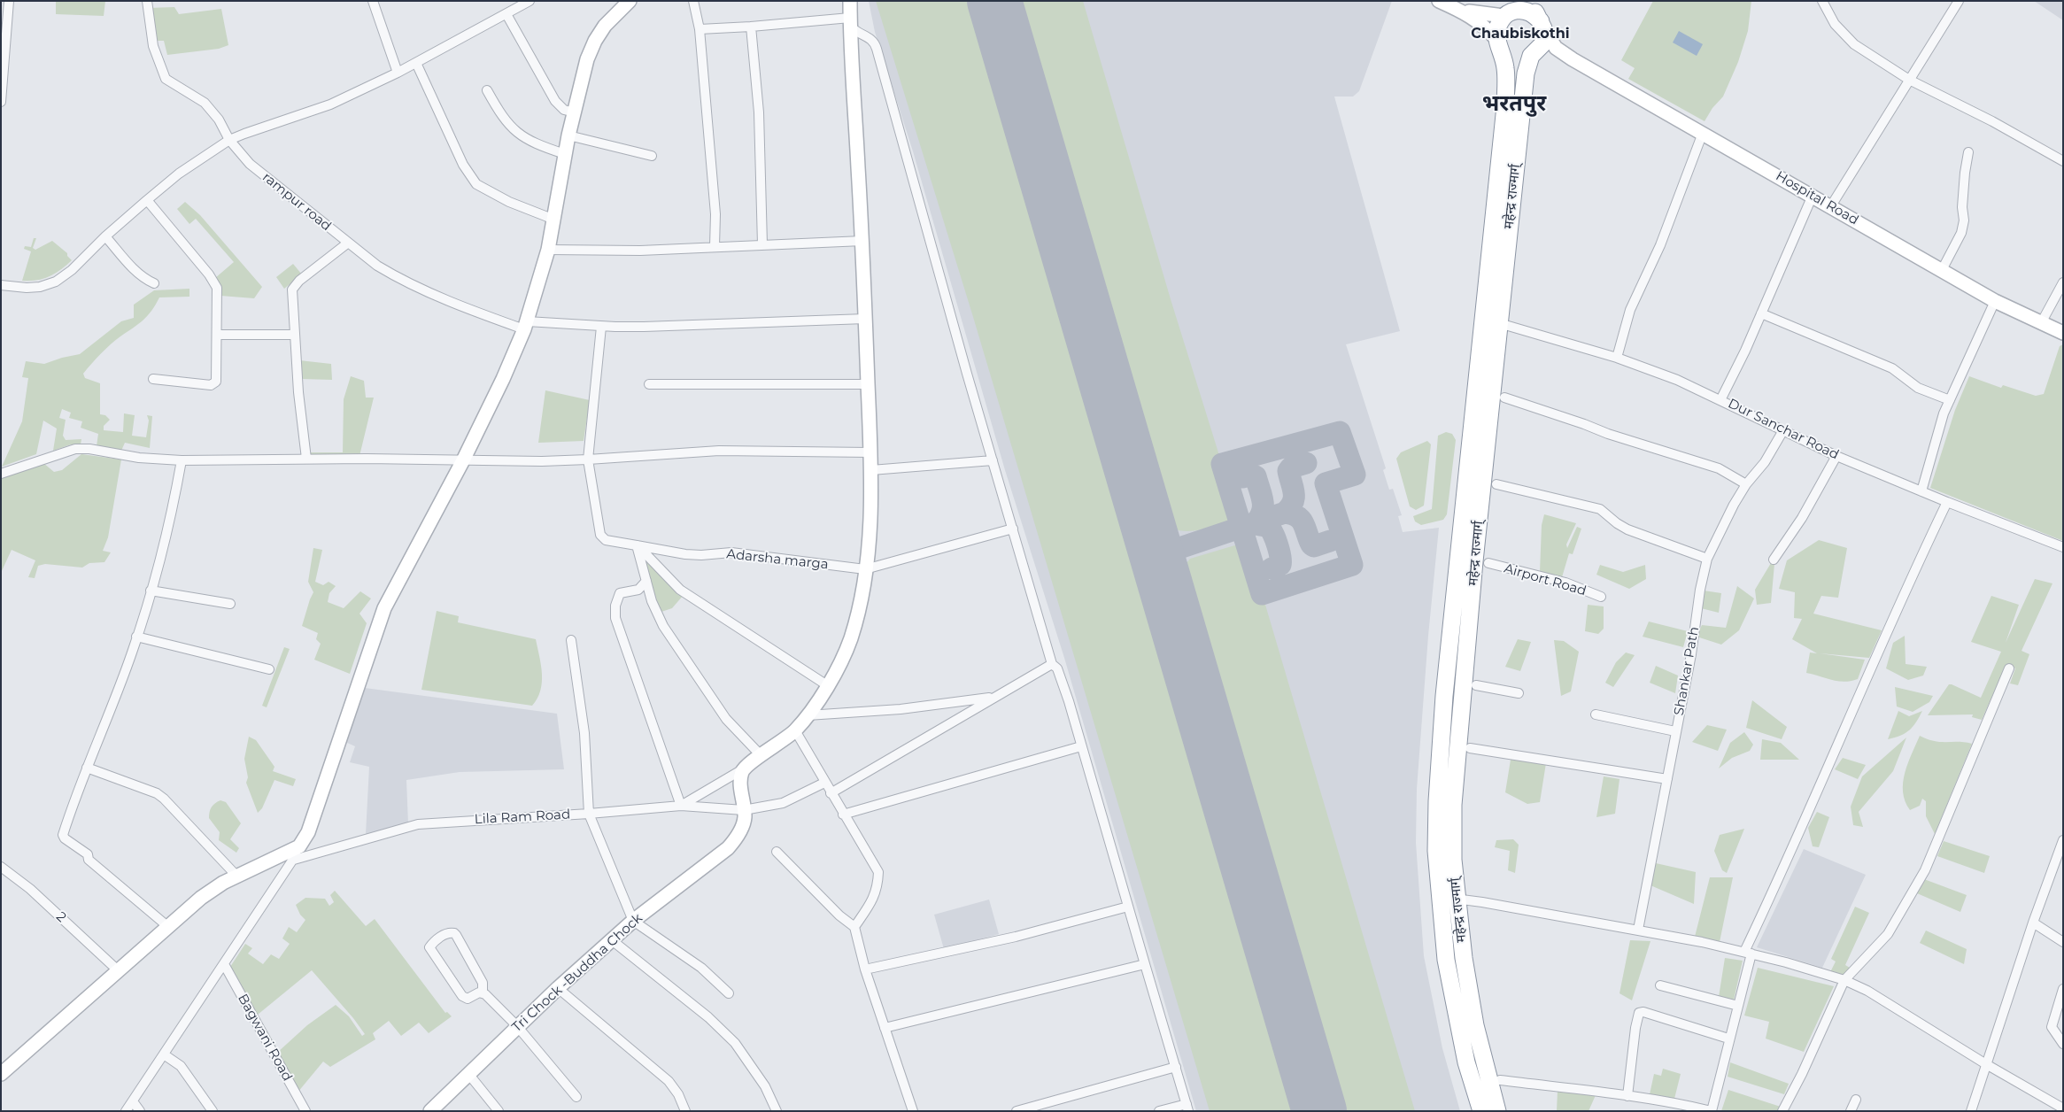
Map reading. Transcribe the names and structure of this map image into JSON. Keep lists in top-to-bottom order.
{
  "streets": {
    "highway": ["महेन्द्र राज्मार्ग्"],
    "street": [
      "Hospital Road",
      "rampur road",
      "Dur Sanchar Road",
      "Adarsha marga",
      "Airport Road",
      "Shankar Path",
      "Lila Ram Road",
      "2",
      "Tri Chock -Buddha Chock",
      "Bagwani Road"
    ]
  },
  "crossings": [
    ["महेन्द्र राज्मार्ग्", "Hospital Road"],
    ["महेन्द्र राज्मार्ग्", "Dur Sanchar Road"],
    ["rampur road", "Adarsha marga"],
    ["Dur Sanchar Road", "Shankar Path"],
    ["Lila Ram Road", "Tri Chock -Buddha Chock"]
  ],
  "districts": ["Chaubiskothi", "भरतपुर"]
}
